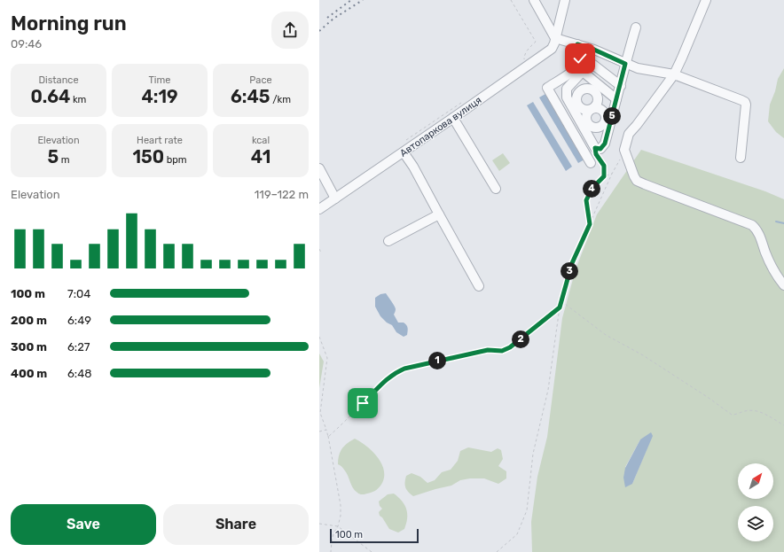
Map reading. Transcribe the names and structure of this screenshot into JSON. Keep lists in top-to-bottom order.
{
  "streets": {
    "street": ["Автопаркова вулиця"]
  },
  "scale_bar": "100 m",
  "north": "top right",
  "page": {
    "heading": ["Morning run", "09:46"],
    "stats": [
      ["Distance", "0.64 km"],
      ["Time", "4:19"],
      ["Pace", "6:45 /km"],
      ["Elevation", "5 m"],
      ["Heart rate", "150 bpm"],
      ["kcal", "41"]
    ],
    "pins": [
      "5",
      "4",
      "3",
      "2",
      "1"
    ],
    "chart": ["Elevation", "119–122 m"],
    "list": [
      {
        "name": "100 m",
        "note": "7:04"
      },
      {
        "name": "200 m",
        "note": "6:49"
      },
      {
        "name": "300 m",
        "note": "6:27"
      },
      {
        "name": "400 m",
        "note": "6:48"
      }
    ],
    "buttons": ["Save", "Share"],
    "scale": "100 m"
  }
}
